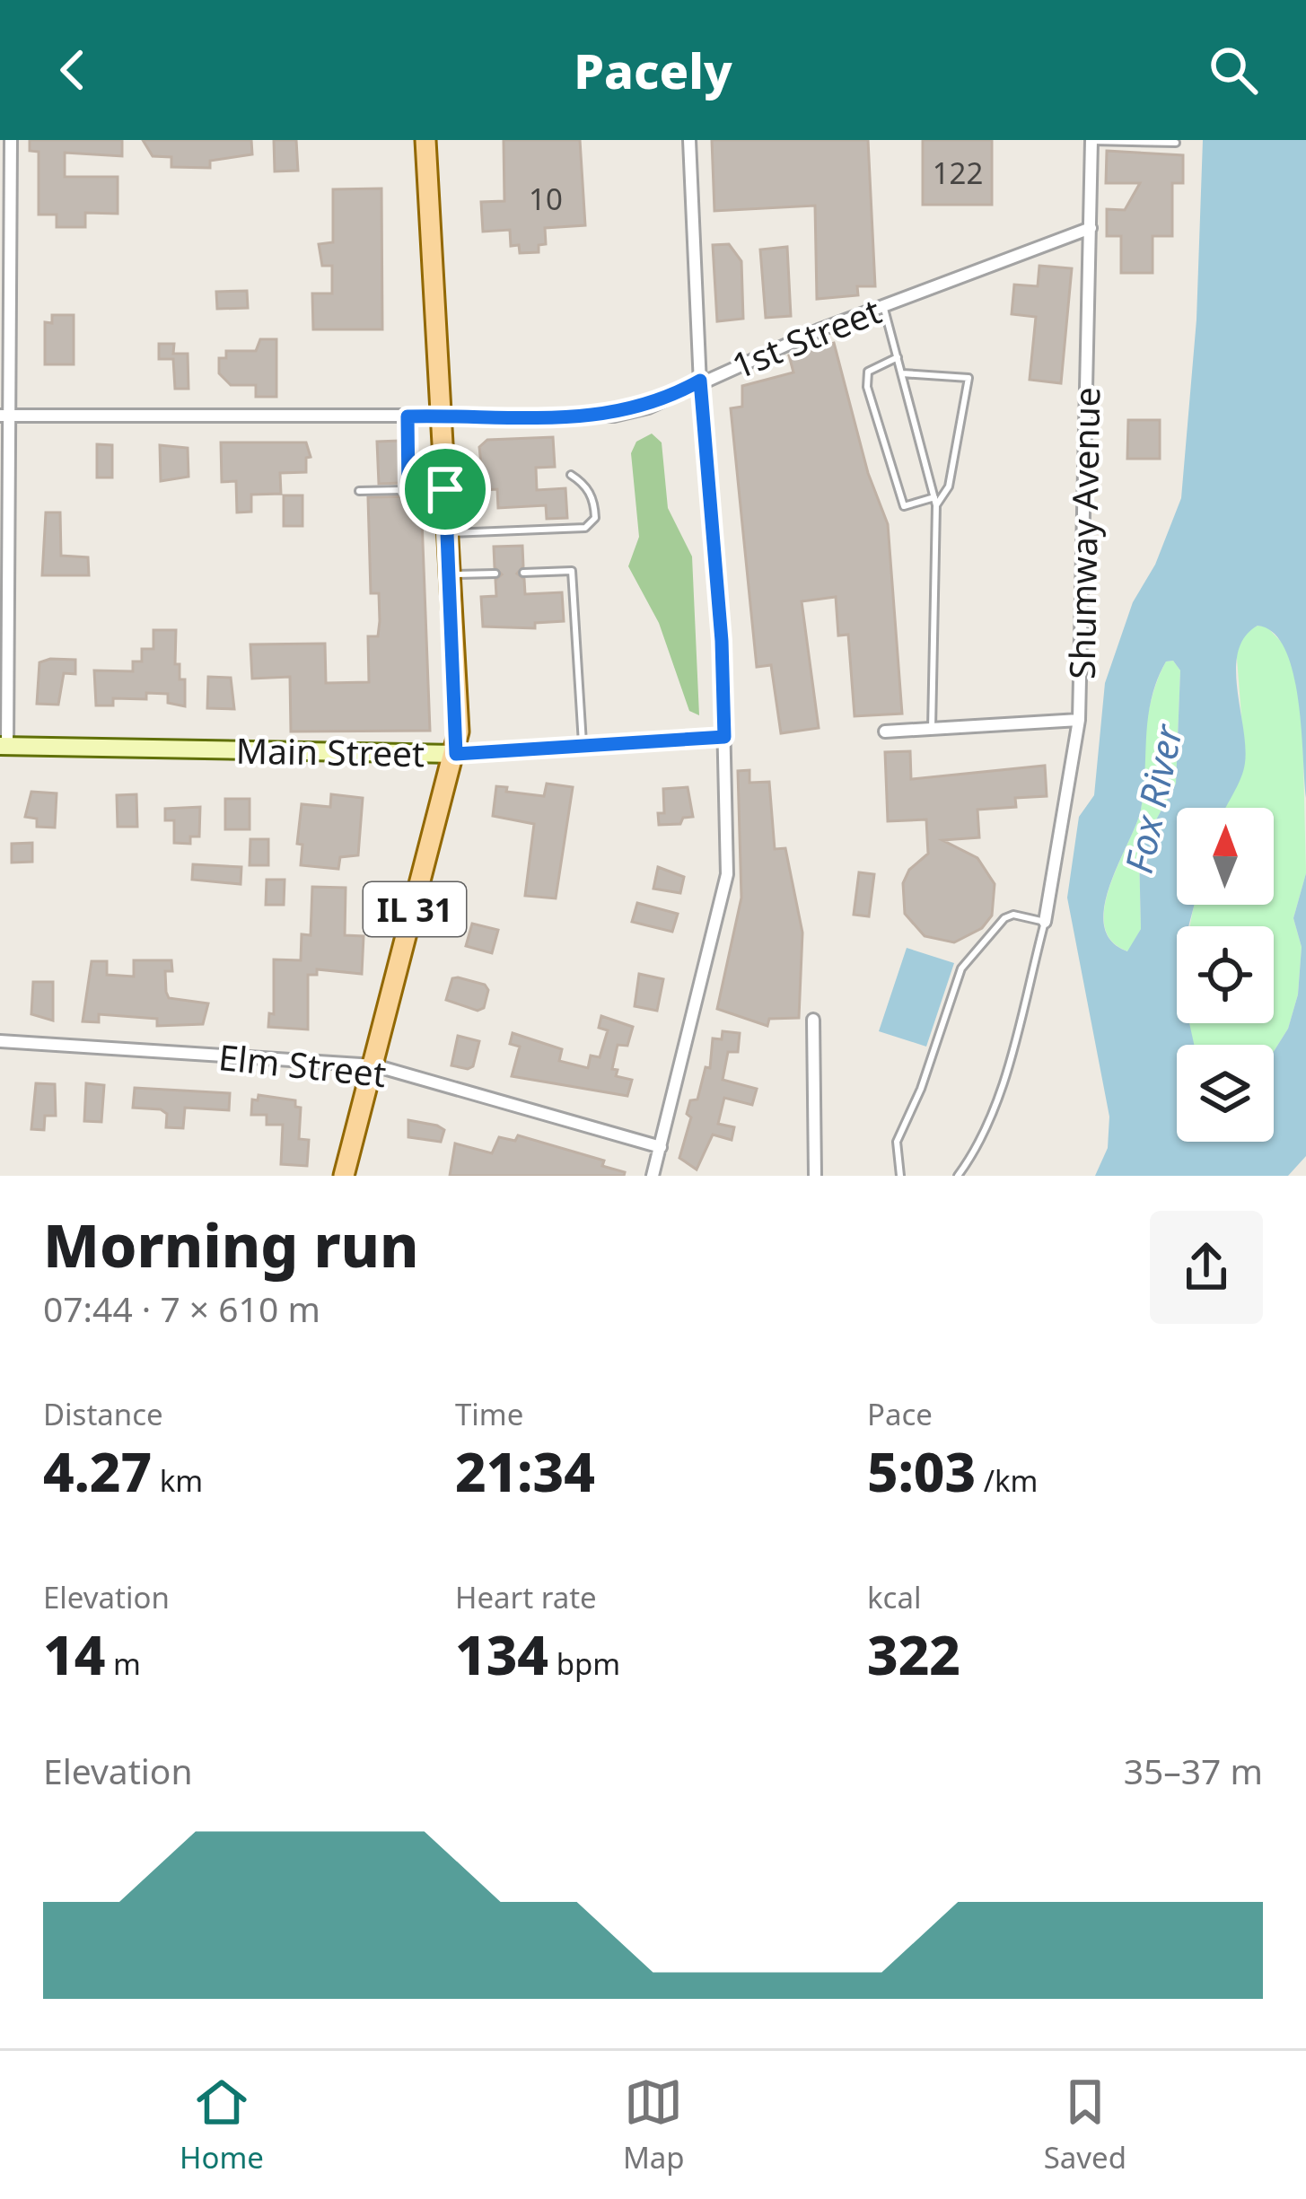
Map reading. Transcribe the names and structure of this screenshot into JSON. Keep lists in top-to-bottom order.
{
  "streets": {
    "main road": ["Main Street", "IL 31"],
    "street": ["1st Street", "Shumway Avenue", "Elm Street"]
  },
  "crossings": [
    ["1st Street", "Shumway Avenue"],
    ["1st Street", "IL 31"],
    ["Main Street", "IL 31"],
    ["IL 31", "Elm Street"]
  ],
  "water": ["Fox River"],
  "house_numbers": ["122", "10"],
  "north": "top",
  "page": {
    "header": "Pacely",
    "heading": ["Morning run", "07:44 · 7 × 610 m"],
    "stats": [
      ["Distance", "4.27 km"],
      ["Time", "21:34"],
      ["Pace", "5:03 /km"],
      ["Elevation", "14 m"],
      ["Heart rate", "134 bpm"],
      ["kcal", "322"]
    ],
    "chart": ["Elevation", "35–37 m"],
    "tabs": ["Home", "Map", "Saved"]
  }
}
